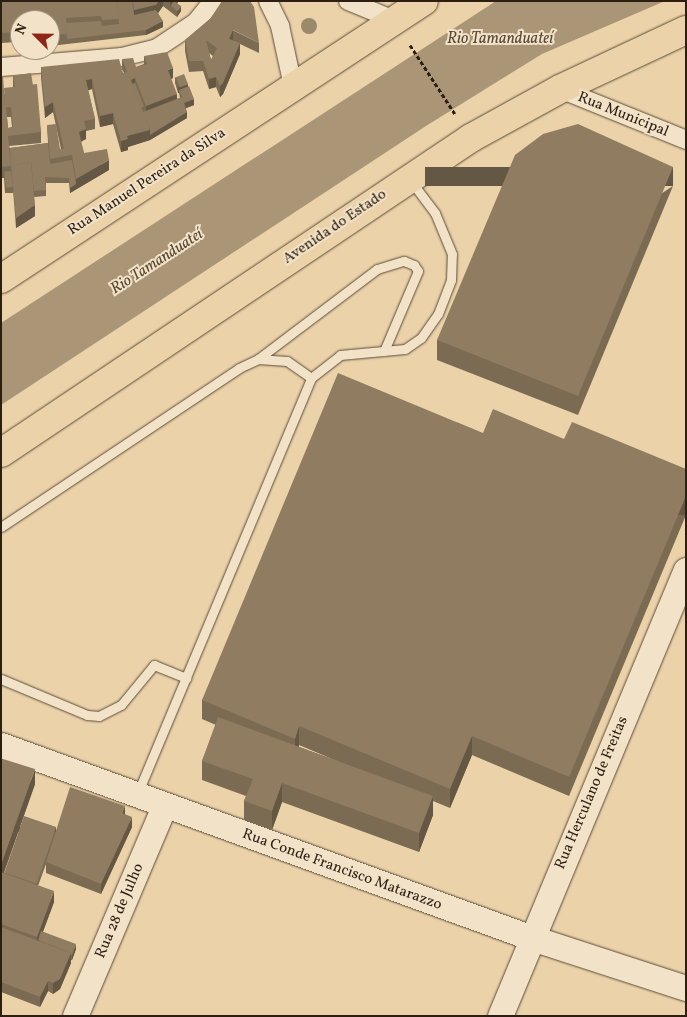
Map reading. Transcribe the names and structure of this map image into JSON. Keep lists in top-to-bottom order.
{
  "streets": {
    "highway": ["Rua Manuel Pereira da Silva", "Avenida do Estado"],
    "main road": ["Rua Herculano de Freitas", "Rua Conde Francisco Matarazzo", "Rua 28 de Julho"],
    "street": ["Rua Municipal"]
  },
  "crossings": [
    ["Rua Municipal", "Avenida do Estado"],
    ["Rua Herculano de Freitas", "Rua Conde Francisco Matarazzo"],
    ["Rua Conde Francisco Matarazzo", "Rua 28 de Julho"]
  ],
  "water": ["Rio Tamanduateí"],
  "north": "top left"
}
